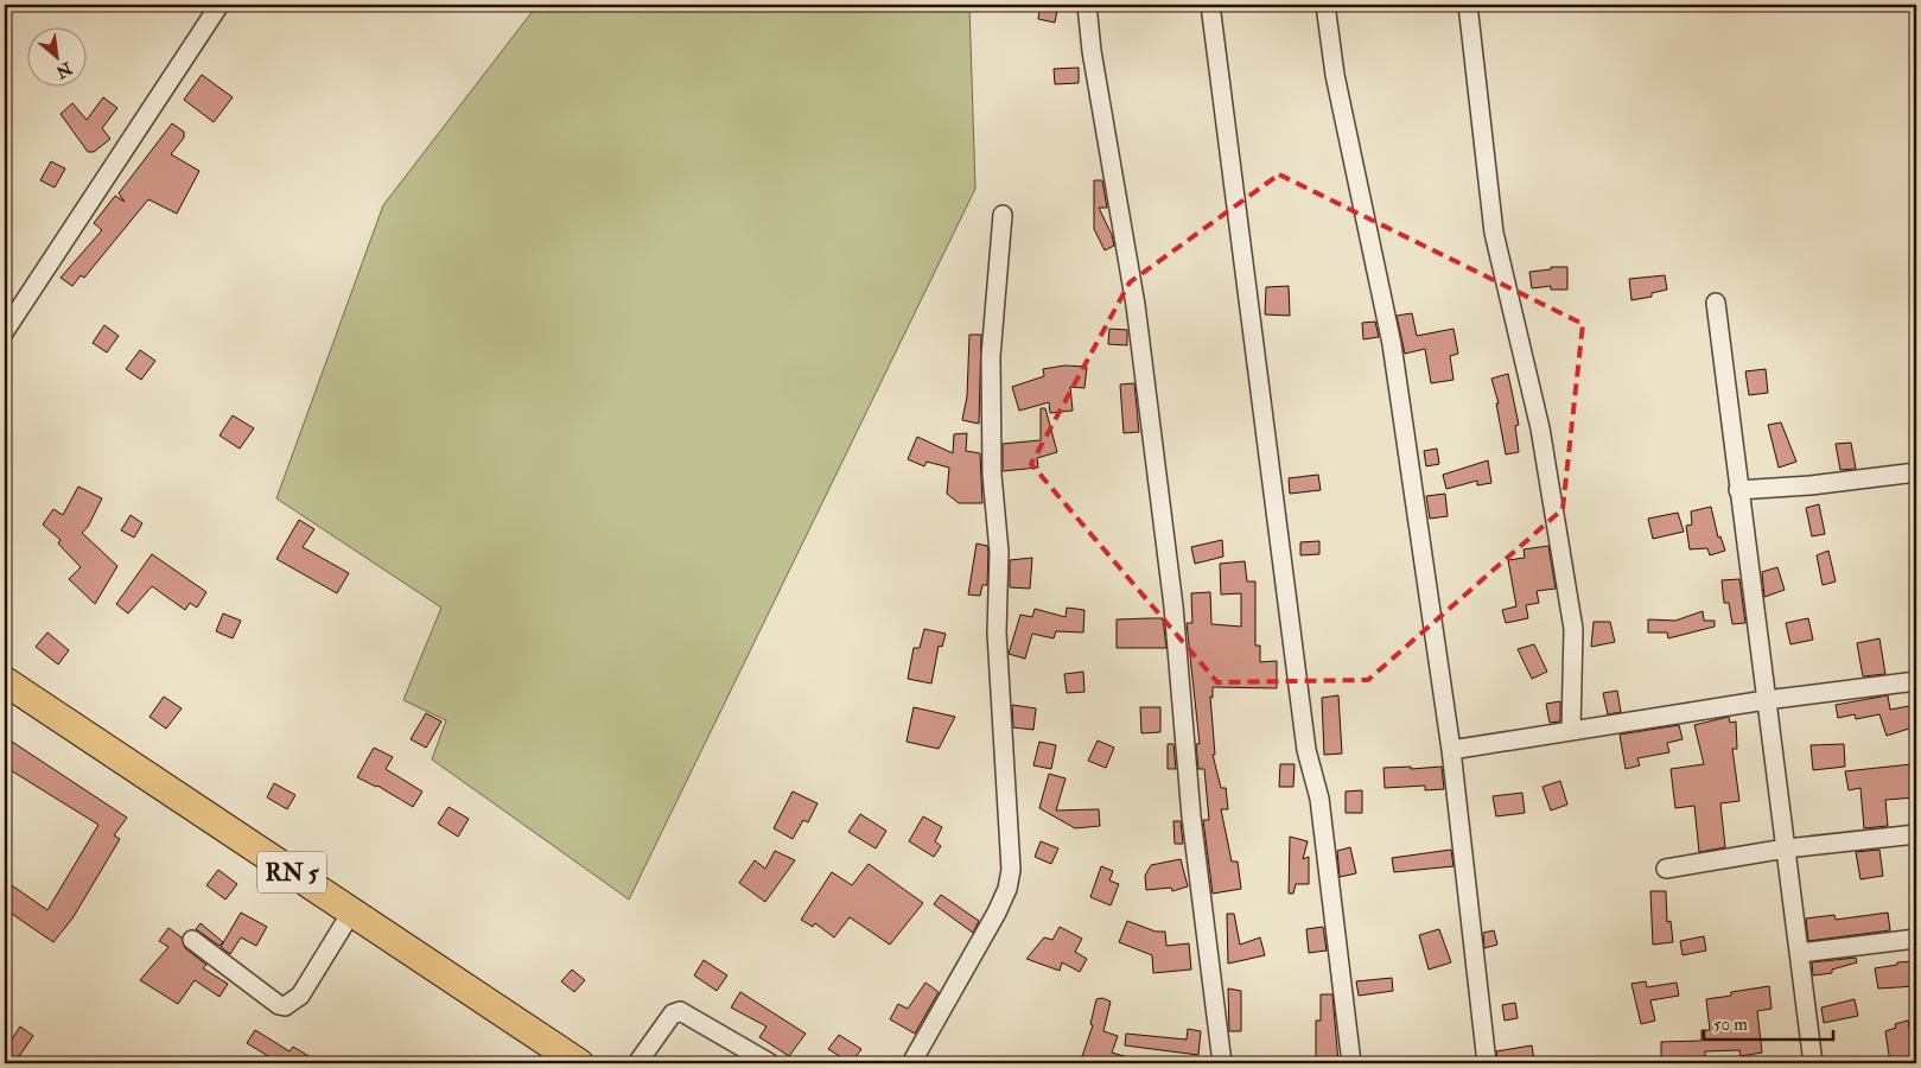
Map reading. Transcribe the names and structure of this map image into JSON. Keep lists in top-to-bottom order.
{
  "streets": {
    "main road": ["RN 5"]
  },
  "scale_bar": "50 m",
  "north": "bottom right"
}
